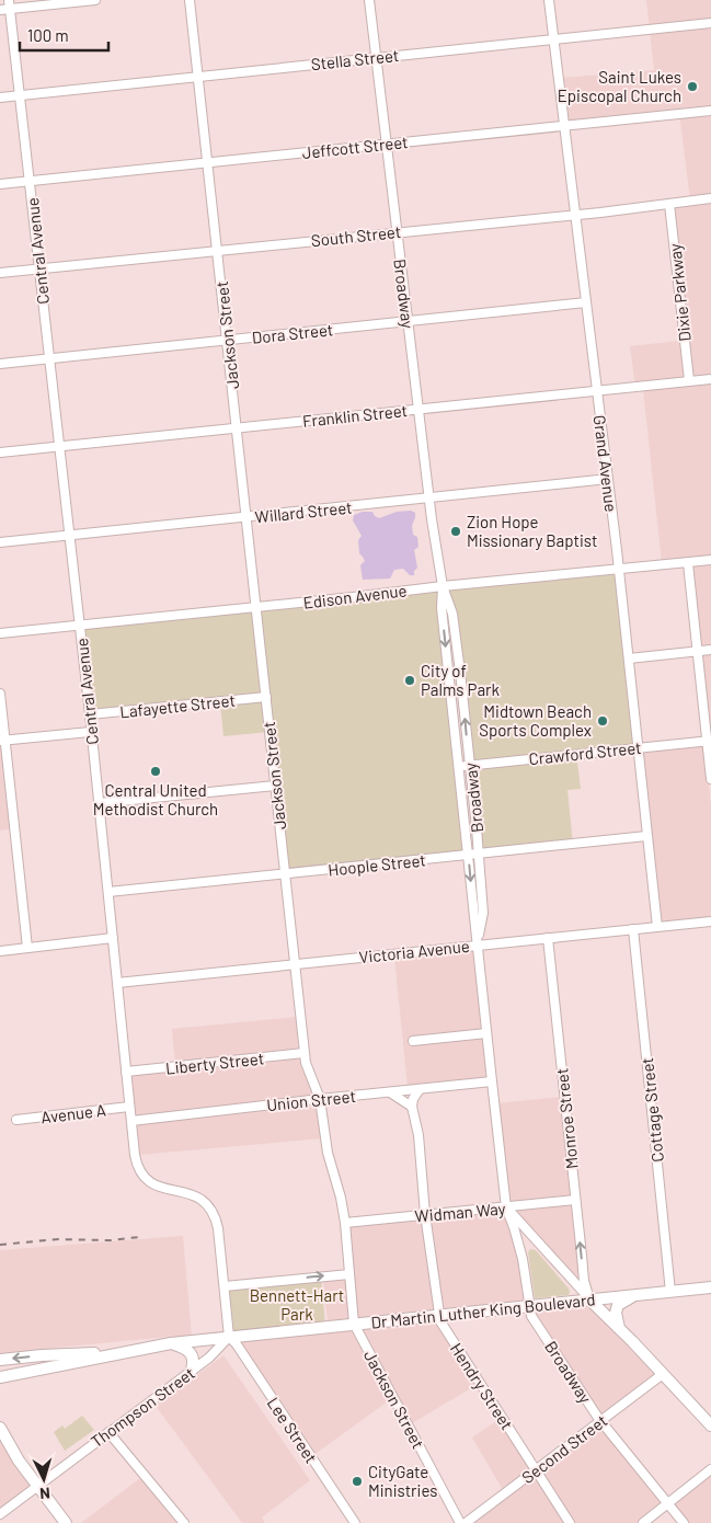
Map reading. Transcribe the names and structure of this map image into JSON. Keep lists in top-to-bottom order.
{
  "streets": {
    "main road": ["Dr Martin Luther King Boulevard"],
    "street": [
      "Stella Street",
      "Jeffcott Street",
      "South Street",
      "Central Avenue",
      "Dixie Parkway",
      "Broadway",
      "Dora Street",
      "Jackson Street",
      "Franklin Street",
      "Grand Avenue",
      "Willard Street",
      "Edison Avenue",
      "Lafayette Street",
      "Crawford Street",
      "Hoople Street",
      "Victoria Avenue",
      "Liberty Street",
      "Union Street",
      "Cottage Street",
      "Avenue A",
      "Monroe Street",
      "Widman Way",
      "Hendry Street",
      "Thompson Street",
      "Lee Street",
      "Second Street"
    ]
  },
  "crossings": [
    ["Stella Street", "Central Avenue"],
    ["Stella Street", "Broadway"],
    ["Stella Street", "Jackson Street"],
    ["Stella Street", "Grand Avenue"],
    ["Jeffcott Street", "Central Avenue"],
    ["Jeffcott Street", "Broadway"],
    ["Jeffcott Street", "Jackson Street"],
    ["Jeffcott Street", "Grand Avenue"],
    ["South Street", "Central Avenue"],
    ["South Street", "Dixie Parkway"],
    ["South Street", "Broadway"],
    ["South Street", "Jackson Street"],
    ["South Street", "Grand Avenue"],
    ["Central Avenue", "Dora Street"],
    ["Central Avenue", "Franklin Street"],
    ["Central Avenue", "Willard Street"],
    ["Central Avenue", "Edison Avenue"],
    ["Central Avenue", "Lafayette Street"],
    ["Central Avenue", "Hoople Street"],
    ["Central Avenue", "Victoria Avenue"],
    ["Central Avenue", "Liberty Street"],
    ["Central Avenue", "Union Street"],
    ["Central Avenue", "Avenue A"],
    ["Central Avenue", "Dr Martin Luther King Boulevard"],
    ["Central Avenue", "Thompson Street"],
    ["Central Avenue", "Lee Street"],
    ["Dixie Parkway", "Franklin Street"],
    ["Broadway", "Dora Street"],
    ["Broadway", "Franklin Street"],
    ["Broadway", "Willard Street"],
    ["Broadway", "Edison Avenue"],
    ["Broadway", "Crawford Street"],
    ["Broadway", "Hoople Street"],
    ["Broadway", "Victoria Avenue"],
    ["Broadway", "Union Street"],
    ["Broadway", "Widman Way"],
    ["Broadway", "Dr Martin Luther King Boulevard"],
    ["Broadway", "Second Street"],
    ["Dora Street", "Jackson Street"],
    ["Dora Street", "Grand Avenue"],
    ["Jackson Street", "Franklin Street"],
    ["Jackson Street", "Willard Street"],
    ["Jackson Street", "Edison Avenue"],
    ["Jackson Street", "Lafayette Street"],
    ["Jackson Street", "Hoople Street"],
    ["Jackson Street", "Victoria Avenue"],
    ["Jackson Street", "Liberty Street"],
    ["Jackson Street", "Union Street"],
    ["Jackson Street", "Widman Way"],
    ["Jackson Street", "Dr Martin Luther King Boulevard"],
    ["Franklin Street", "Grand Avenue"],
    ["Grand Avenue", "Willard Street"],
    ["Grand Avenue", "Edison Avenue"],
    ["Grand Avenue", "Crawford Street"],
    ["Grand Avenue", "Hoople Street"],
    ["Grand Avenue", "Victoria Avenue"],
    ["Victoria Avenue", "Cottage Street"],
    ["Victoria Avenue", "Monroe Street"],
    ["Cottage Street", "Dr Martin Luther King Boulevard"],
    ["Monroe Street", "Widman Way"],
    ["Monroe Street", "Dr Martin Luther King Boulevard"],
    ["Widman Way", "Hendry Street"],
    ["Dr Martin Luther King Boulevard", "Hendry Street"],
    ["Dr Martin Luther King Boulevard", "Thompson Street"],
    ["Dr Martin Luther King Boulevard", "Lee Street"],
    ["Hendry Street", "Second Street"],
    ["Thompson Street", "Lee Street"]
  ],
  "parks": ["Bennett-Hart Park"],
  "places": [
    "Saint Lukes Episcopal Church",
    "Zion Hope Missionary Baptist",
    "City of Palms Park",
    "Midtown Beach Sports Complex",
    "Central United Methodist Church",
    "CityGate Ministries"
  ],
  "scale_bar": "100 m",
  "north": "bottom"
}
